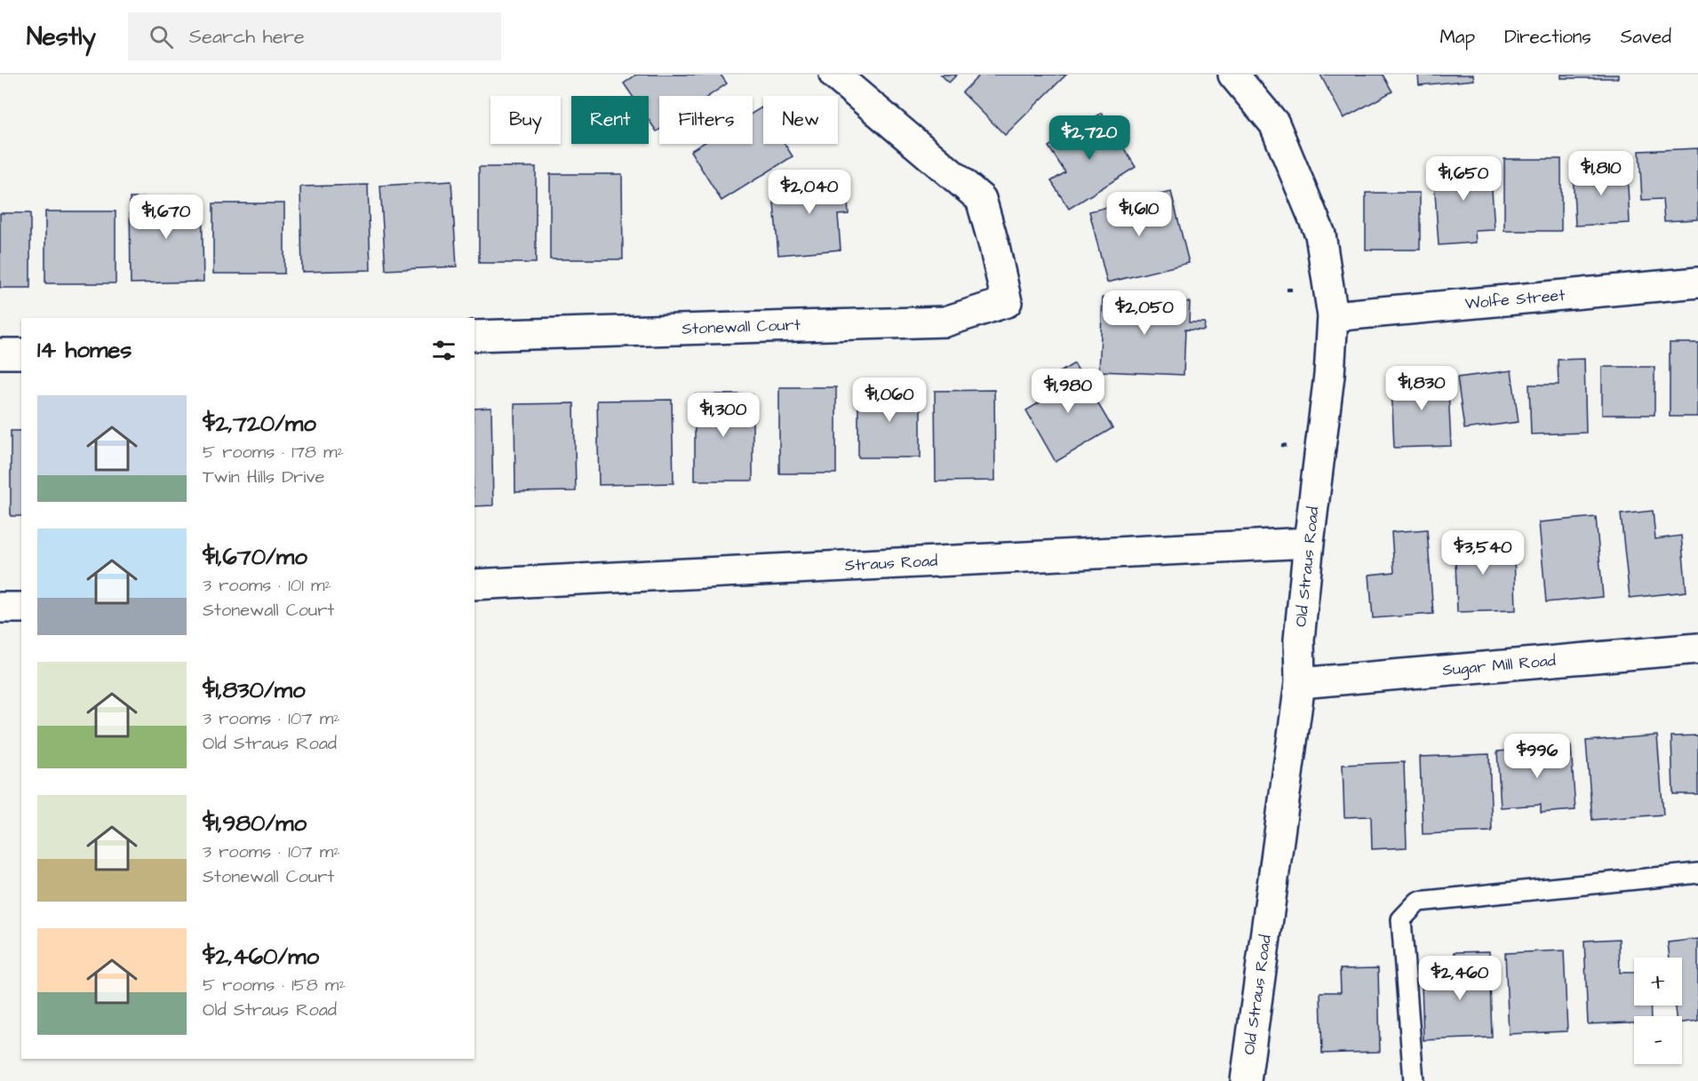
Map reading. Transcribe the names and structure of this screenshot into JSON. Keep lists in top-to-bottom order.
{
  "streets": {
    "street": [
      "Wolfe Street",
      "Stonewall Court",
      "Straus Road",
      "Old Straus Road",
      "Sugar Mill Road"
    ]
  },
  "crossings": [
    ["Wolfe Street", "Old Straus Road"],
    ["Straus Road", "Old Straus Road"],
    ["Old Straus Road", "Sugar Mill Road"]
  ],
  "page": {
    "header": "Nestly",
    "search": "Search here",
    "nav": ["Map", "Directions", "Saved"],
    "chip": [
      "Buy",
      "Rent",
      "Filters",
      "New"
    ],
    "price": [
      "$2,720",
      "$1,810",
      "$1,650",
      "$2,040",
      "$1,610",
      "$1,670",
      "$2,050",
      "$1,830",
      "$1,980",
      "$1,060",
      "$1,300",
      "$3,540",
      "$996",
      "$2,460"
    ],
    "heading": "14 homes",
    "list": [
      {
        "name": "$2,720/mo",
        "note": "5 rooms · 178 m² · Twin Hills Drive"
      },
      {
        "name": "$1,670/mo",
        "note": "3 rooms · 101 m² · Stonewall Court"
      },
      {
        "name": "$1,830/mo",
        "note": "3 rooms · 107 m² · Old Straus Road"
      },
      {
        "name": "$1,980/mo",
        "note": "3 rooms · 107 m² · Stonewall Court"
      },
      {
        "name": "$2,460/mo",
        "note": "5 rooms · 158 m² · Old Straus Road"
      }
    ],
    "map_buttons": ["+", "−"]
  }
}
